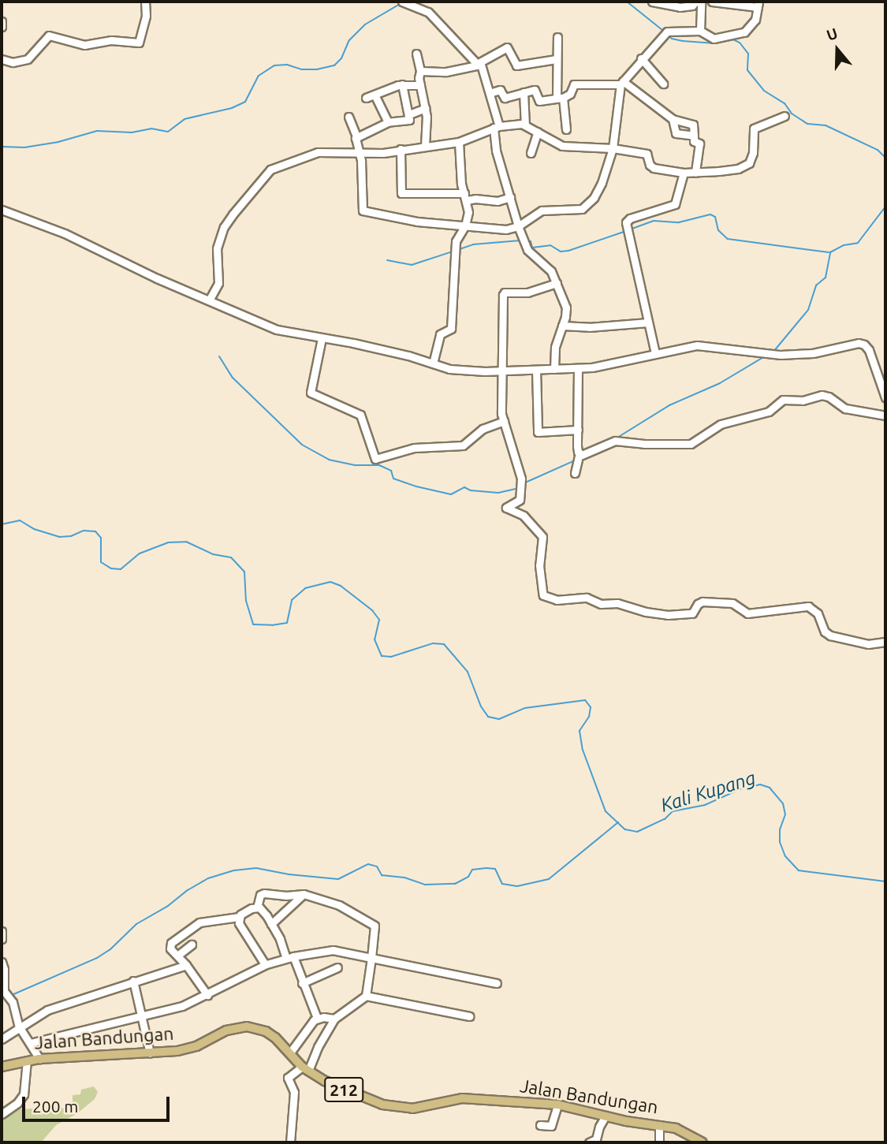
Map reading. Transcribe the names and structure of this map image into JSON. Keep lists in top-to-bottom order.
{
  "streets": {
    "main road": ["Jalan Bandungan", "212"]
  },
  "water": ["Kali Kupang"],
  "scale_bar": "200 m",
  "north": "top"
}
